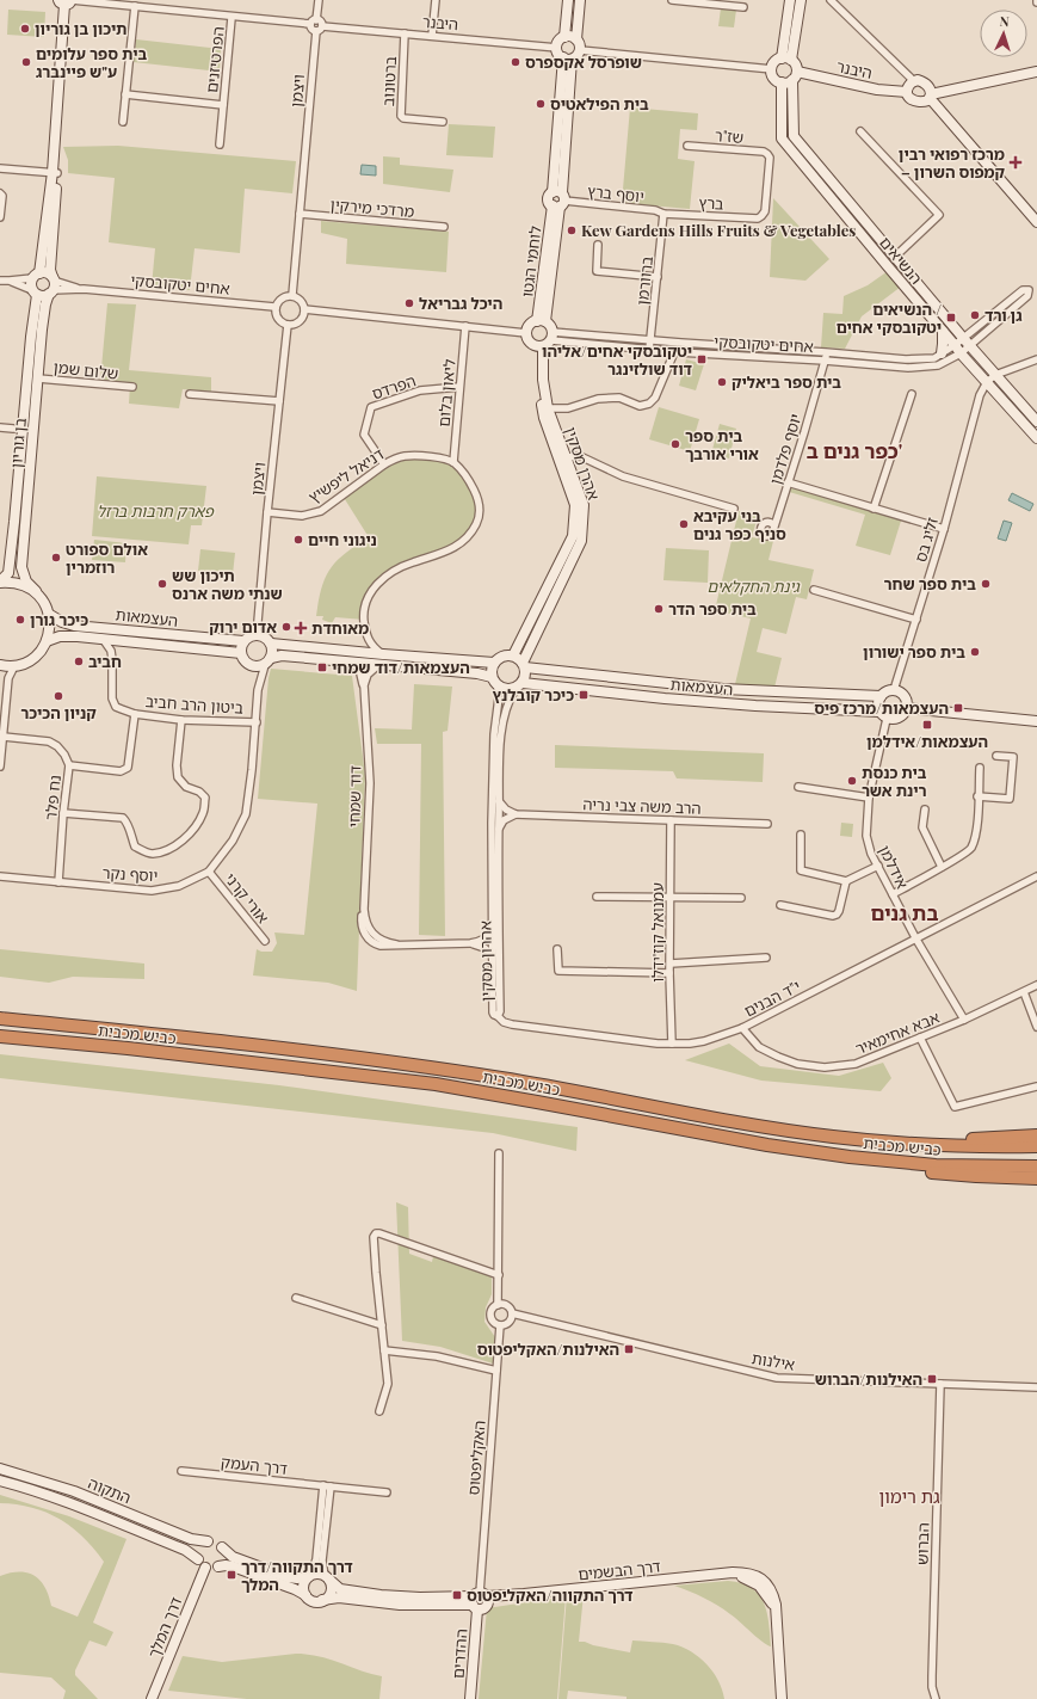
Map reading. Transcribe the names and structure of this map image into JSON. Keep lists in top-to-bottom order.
{
  "streets": {
    "highway": ["כביש מכבית"],
    "street": [
      "היבנר",
      "הפרטיזנים",
      "ברטונוב",
      "ויצמן",
      "שז\"ר",
      "יוסף ברץ",
      "ברץ",
      "מרדכי מירקין",
      "הנשיאים",
      "לוחמי הגטו",
      "ברוורמן",
      "אחים יטקובסקי",
      "שלום שמן",
      "הפרדס",
      "ליאון בלום",
      "בן גוריון",
      "יוסף פלדמן",
      "אהרן מסקין",
      "דניאל ליפשיץ",
      "זליג בס",
      "העצמאות",
      "ביטון הרב חביב",
      "דוד שמחי",
      "נח פלר",
      "הרב משה צבי נריה",
      "אידלמן",
      "יוסף נקר",
      "אורי קרני",
      "עמנואל קוז'ידלו",
      "אהרון מסקין",
      "י\"ד הבנים",
      "אבא אחימאיר",
      "אילנות",
      "האקליפטוס",
      "דרך העמק",
      "התקוה",
      "הברוש",
      "דרך הבשמים",
      "דרך המלך",
      "ההדרים"
    ]
  },
  "crossings": [
    ["היבנר", "ברטונוב"],
    ["היבנר", "ויצמן"],
    ["היבנר", "הנשיאים"],
    ["היבנר", "לוחמי הגטו"],
    ["ויצמן", "מרדכי מירקין"],
    ["ויצמן", "אחים יטקובסקי"],
    ["ויצמן", "דניאל ליפשיץ"],
    ["ויצמן", "העצמאות"],
    ["ויצמן", "יוסף נקר"],
    ["שז\"ר", "ברץ"],
    ["יוסף ברץ", "ברץ"],
    ["יוסף ברץ", "לוחמי הגטו"],
    ["יוסף ברץ", "ברוורמן"],
    ["ברץ", "ברוורמן"],
    ["הנשיאים", "אחים יטקובסקי"],
    ["הנשיאים", "זליג בס"],
    ["ברוורמן", "אחים יטקובסקי"],
    ["אחים יטקובסקי", "בן גוריון"],
    ["אחים יטקובסקי", "יוסף פלדמן"],
    ["אחים יטקובסקי", "אהרן מסקין"],
    ["שלום שמן", "בן גוריון"],
    ["הפרדס", "ליאון בלום"],
    ["הפרדס", "דניאל ליפשיץ"],
    ["ליאון בלום", "דניאל ליפשיץ"],
    ["בן גוריון", "העצמאות"],
    ["אהרן מסקין", "העצמאות"],
    ["אהרן מסקין", "אהרון מסקין"],
    ["זליג בס", "העצמאות"],
    ["זליג בס", "אידלמן"],
    ["העצמאות", "ביטון הרב חביב"],
    ["העצמאות", "אידלמן"],
    ["העצמאות", "יוסף נקר"],
    ["העצמאות", "אהרון מסקין"],
    ["ביטון הרב חביב", "יוסף נקר"],
    ["דוד שמחי", "אהרון מסקין"],
    ["נח פלר", "יוסף נקר"],
    ["הרב משה צבי נריה", "עמנואל קוז'ידלו"],
    ["אידלמן", "י\"ד הבנים"],
    ["אידלמן", "אבא אחימאיר"],
    ["יוסף נקר", "אורי קרני"],
    ["עמנואל קוז'ידלו", "י\"ד הבנים"],
    ["אהרון מסקין", "י\"ד הבנים"],
    ["י\"ד הבנים", "אבא אחימאיר"],
    ["אילנות", "האקליפטוס"],
    ["אילנות", "הברוש"],
    ["האקליפטוס", "דרך הבשמים"],
    ["האקליפטוס", "ההדרים"],
    ["התקוה", "דרך המלך"],
    ["דרך הבשמים", "ההדרים"]
  ],
  "districts": ["כפר גנים ב'", "בת גנים", "גת רימון"],
  "parks": ["פארק חרבות ברזל", "גינת החקלאים"],
  "places": {
    "other": [
      "תיכון בן גוריון",
      "בית ספר עלומים ע\"ש פיינברג",
      "שופרסל אקספרס",
      "בית הפילאטיס",
      "Kew Gardens Hills Fruits & Vegetables",
      "היכל גבריאל",
      "גן ורד",
      "בית ספר ביאליק",
      "בית ספר אורי אורבך",
      "בני עקיבא סניף כפר גנים",
      "ניגוני חיים",
      "אולם ספורט רוזמרין",
      "תיכון שש שנתי משה ארנס",
      "בית ספר שחר",
      "בית ספר הדר",
      "כיכר גורן",
      "אדום ירוק",
      "בית ספר ישורון",
      "חביב",
      "קניון הכיכר",
      "בית כנסת רינת אשר"
    ],
    "health": ["מרכז רפואי רבין – קמפוס השרון", "מאוחדת"],
    "transit": [
      "הנשיאים / יטקובסקי אחים",
      "יטקובסקי אחים/אליהו דוד שולזינגר",
      "העצמאות/דוד שמחי",
      "כיכר קובלנץ",
      "העצמאות/מרכז פיס",
      "העצמאות/אידלמן",
      "האילנות/האקליפטוס",
      "האילנות/הברוש",
      "דרך התקווה/דרך המלך",
      "דרך התקווה/האקליפטוס"
    ]
  },
  "north": "top"
}
